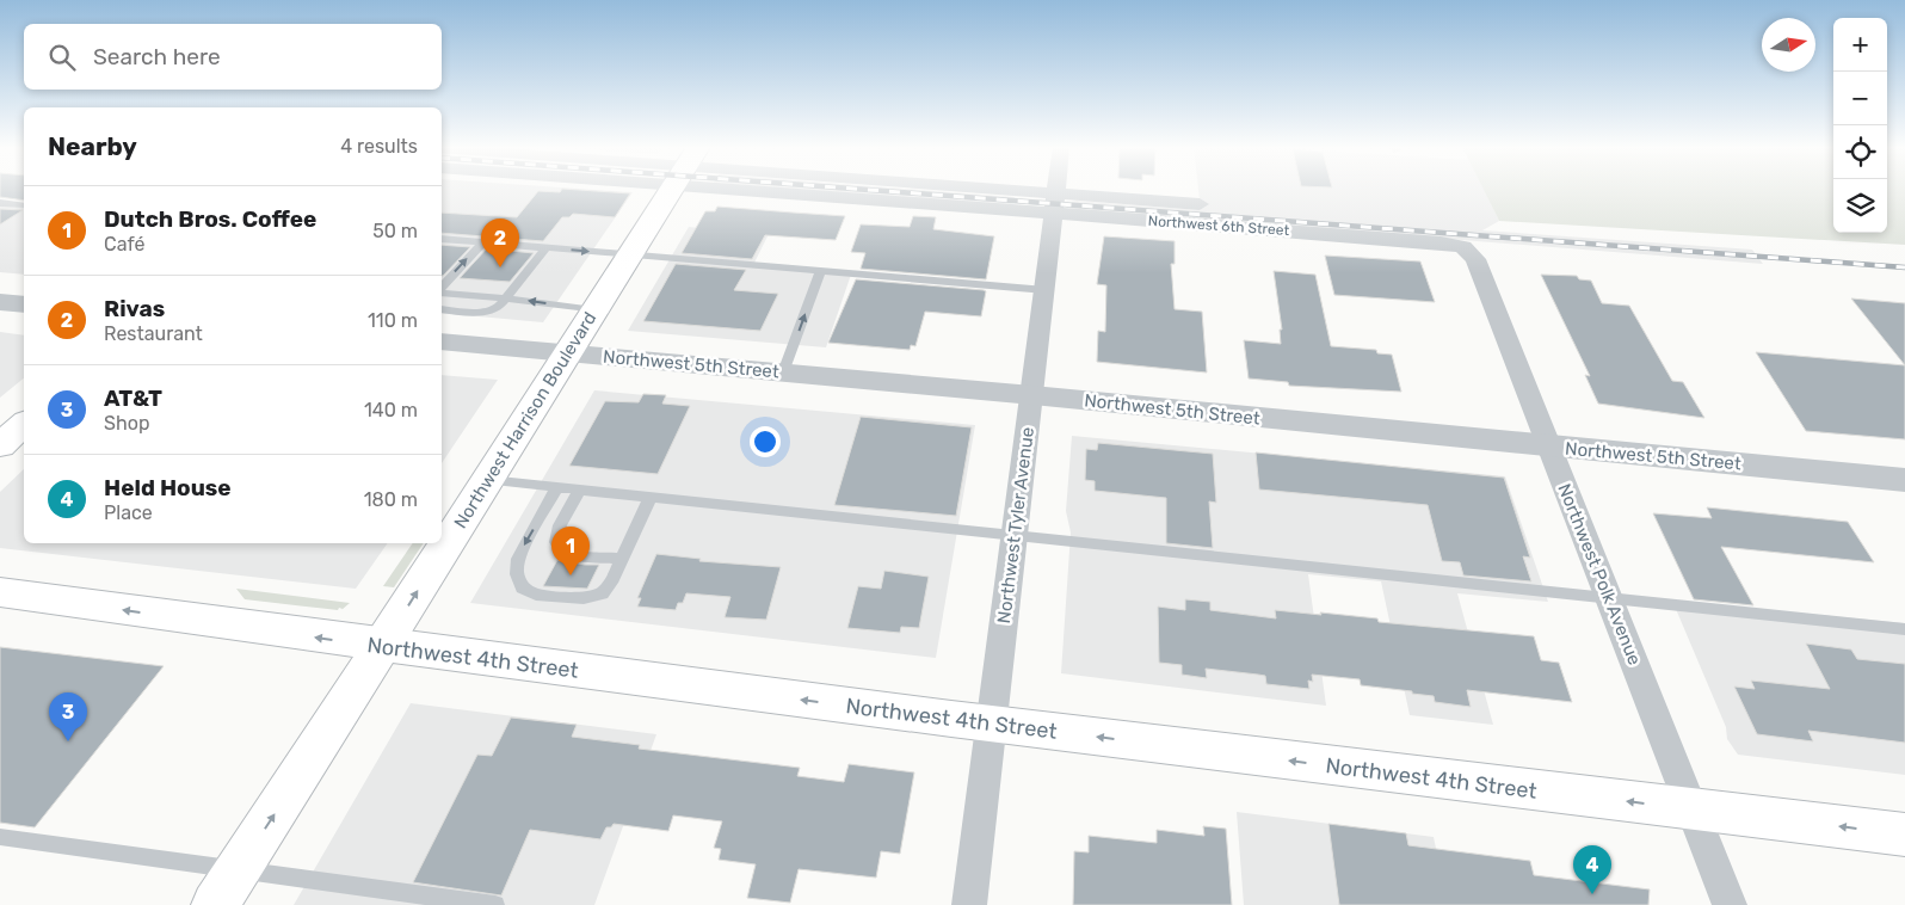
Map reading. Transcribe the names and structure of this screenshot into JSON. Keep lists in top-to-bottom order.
{
  "streets": {
    "main road": ["Northwest Harrison Boulevard", "Northwest 4th Street"],
    "street": [
      "Northwest 6th Street",
      "Northwest 5th Street",
      "Northwest Tyler Avenue",
      "Northwest Polk Avenue"
    ]
  },
  "crossings": [
    ["Northwest 6th Street", "Northwest Tyler Avenue"],
    ["Northwest 6th Street", "Northwest Polk Avenue"],
    ["Northwest 5th Street", "Northwest Harrison Boulevard"],
    ["Northwest 5th Street", "Northwest Tyler Avenue"],
    ["Northwest 5th Street", "Northwest Polk Avenue"],
    ["Northwest Harrison Boulevard", "Northwest 4th Street"],
    ["Northwest Tyler Avenue", "Northwest 4th Street"],
    ["Northwest Polk Avenue", "Northwest 4th Street"]
  ],
  "one_way": ["Northwest Harrison Boulevard", "Northwest 4th Street"],
  "north": "right",
  "page": {
    "map_buttons": ["+", "−"],
    "search": "Search here",
    "heading": ["Nearby", "4 results"],
    "list": [
      {
        "mark": "1",
        "name": "Dutch Bros. Coffee",
        "note": "Café",
        "value": "50 m"
      },
      {
        "mark": "2",
        "name": "Rivas",
        "note": "Restaurant",
        "value": "110 m"
      },
      {
        "mark": "3",
        "name": "AT&T",
        "note": "Shop",
        "value": "140 m"
      },
      {
        "mark": "4",
        "name": "Held House",
        "note": "Place",
        "value": "180 m"
      }
    ],
    "pins": [
      "2",
      "1",
      "3",
      "4"
    ]
  }
}
